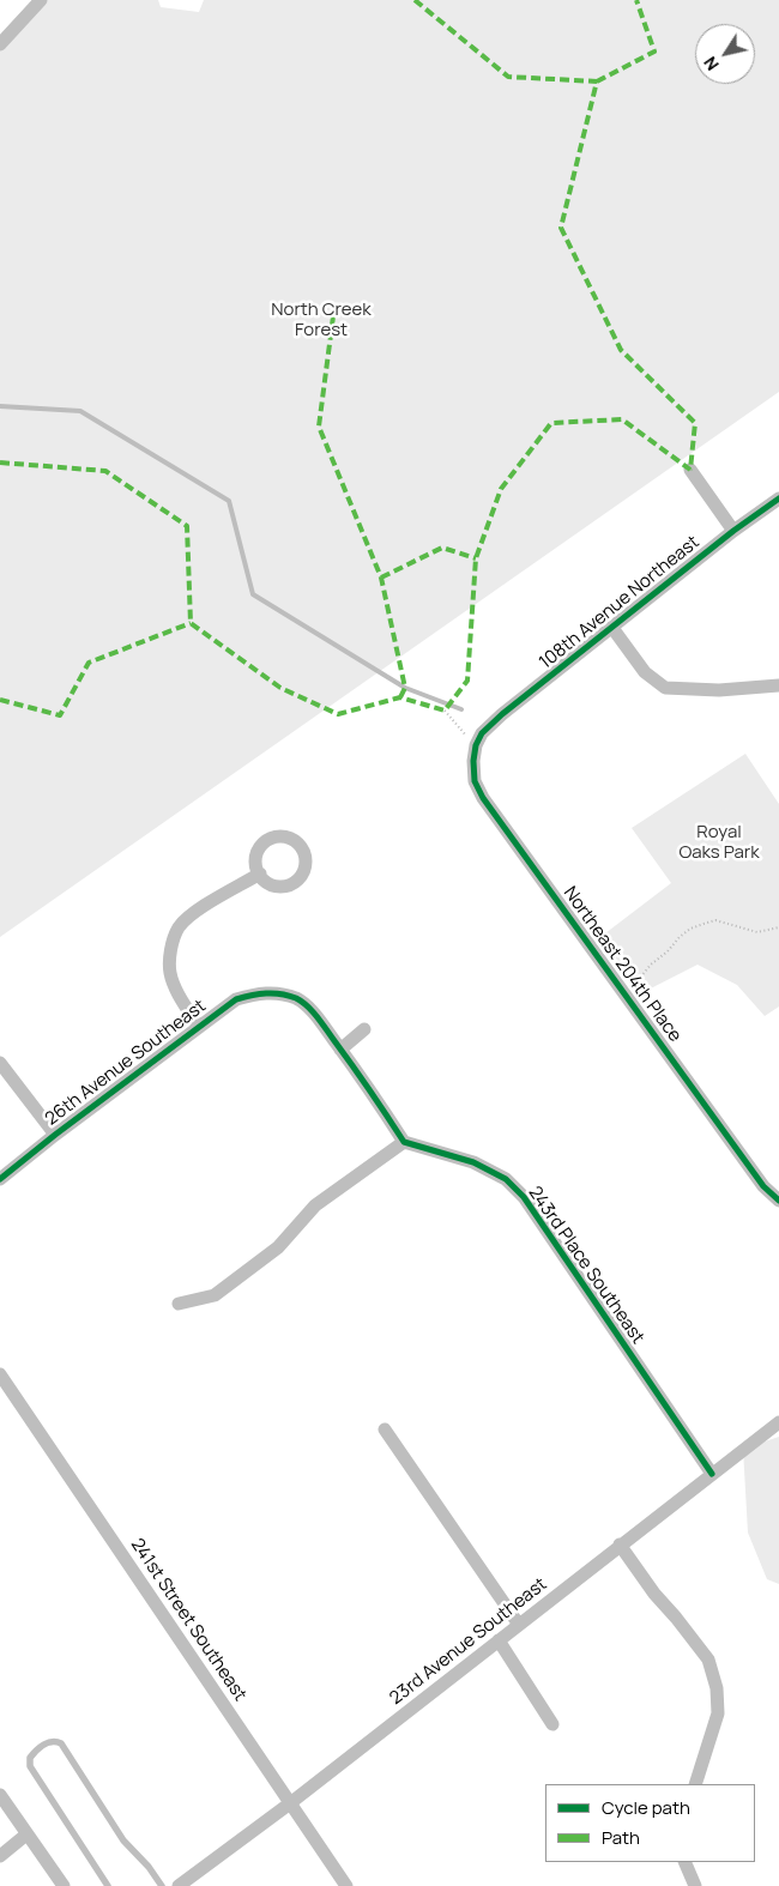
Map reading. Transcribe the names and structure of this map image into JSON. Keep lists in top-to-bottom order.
{
  "streets": {
    "street": [
      "108th Avenue Northeast",
      "Northeast 204th Place",
      "26th Avenue Southeast",
      "243rd Place Southeast",
      "241st Street Southeast",
      "23rd Avenue Southeast"
    ]
  },
  "crossings": [
    ["108th Avenue Northeast", "Northeast 204th Place"],
    ["243rd Place Southeast", "23rd Avenue Southeast"],
    ["241st Street Southeast", "23rd Avenue Southeast"]
  ],
  "parks": ["North Creek Forest", "Royal Oaks Park"],
  "legend": ["Cycle path", "Path"],
  "north": "bottom left"
}
